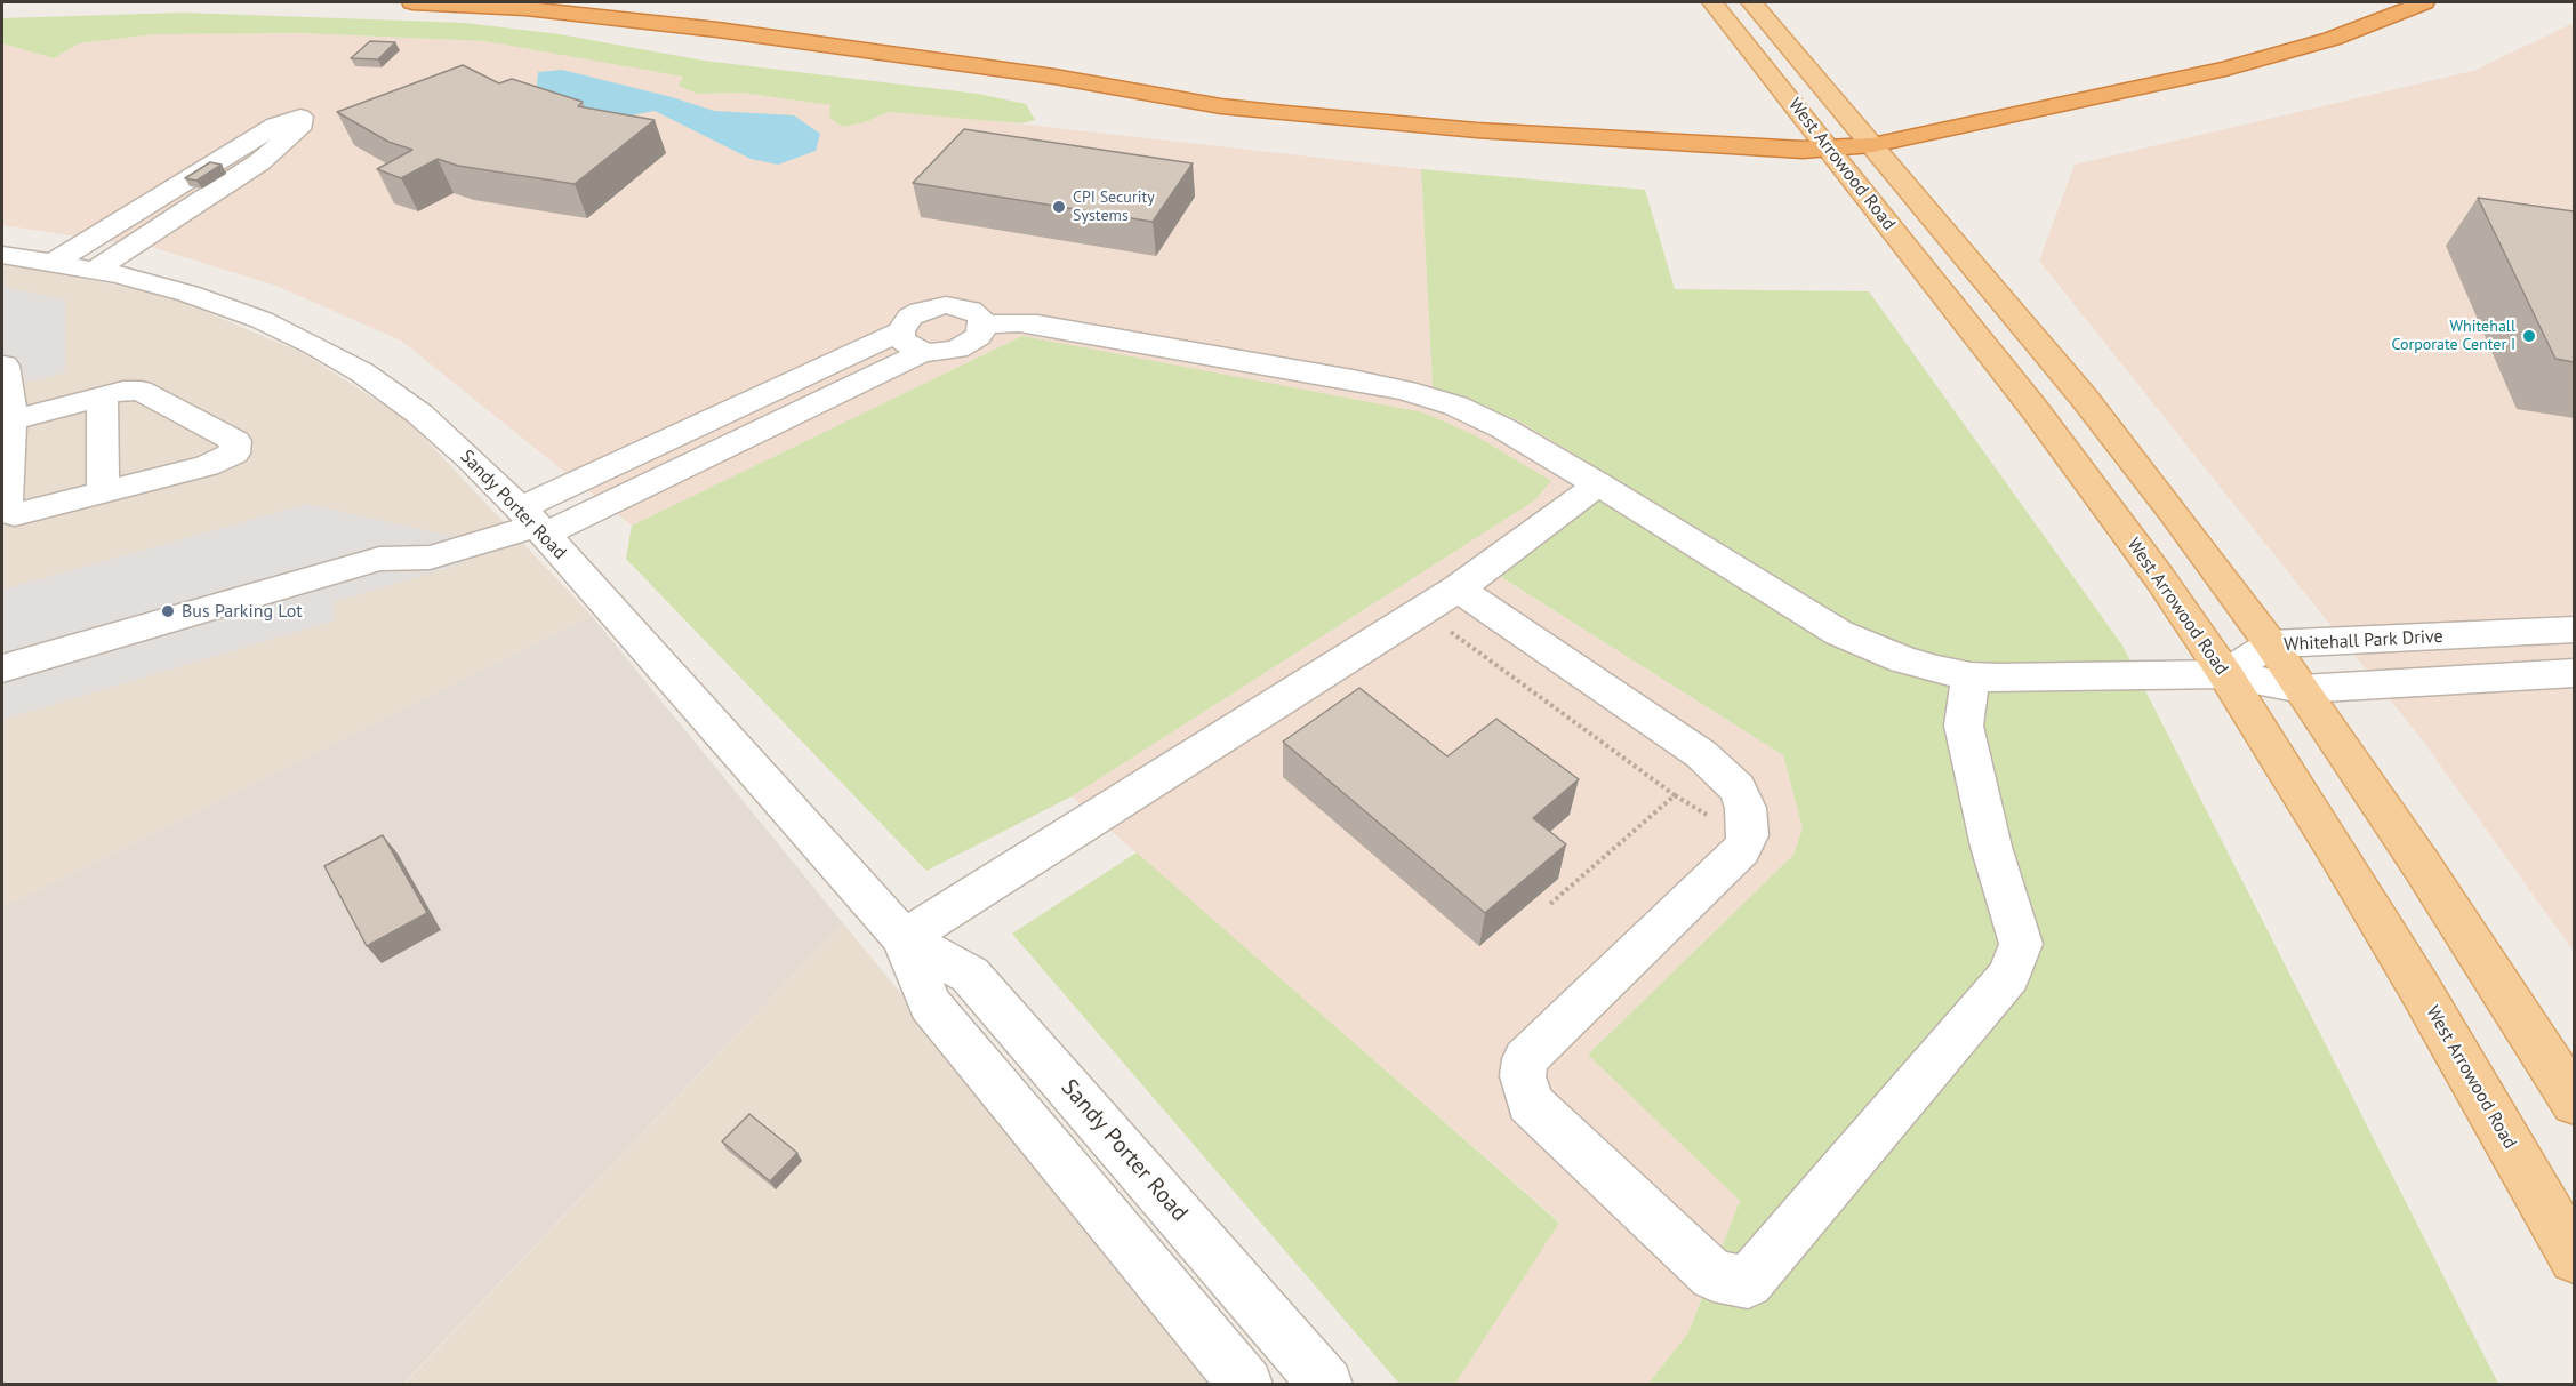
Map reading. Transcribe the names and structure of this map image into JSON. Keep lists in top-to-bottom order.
{
  "streets": {
    "main road": ["West Arrowood Road"],
    "street": ["Sandy Porter Road", "Whitehall Park Drive"]
  },
  "crossings": [
    ["West Arrowood Road", "Whitehall Park Drive"]
  ],
  "places": ["CPI Security Systems", "Whitehall Corporate Center I", "Bus Parking Lot"]
}
